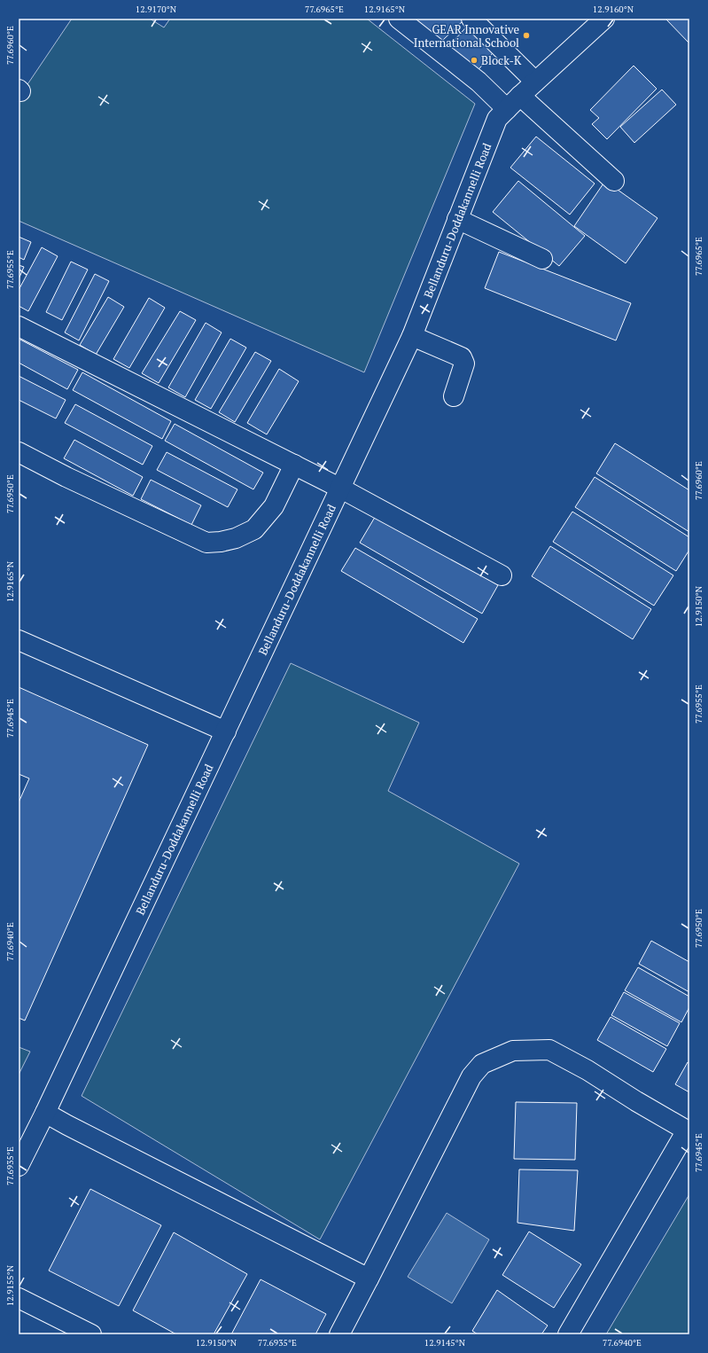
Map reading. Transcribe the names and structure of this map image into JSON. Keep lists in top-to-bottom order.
{
  "streets": {
    "street": ["Bellanduru-Doddakannelli Road"]
  },
  "places": ["GEAR Innovative International School", "Block-K"],
  "coordinates": [
    "12.9170°N",
    "77.6965°E",
    "12.9165°N",
    "12.9160°N",
    "77.6960°E",
    "77.6955°E",
    "77.6950°E",
    "12.9150°N",
    "77.6945°E",
    "77.6940°E",
    "77.6935°E",
    "12.9155°N",
    "12.9145°N"
  ]
}
